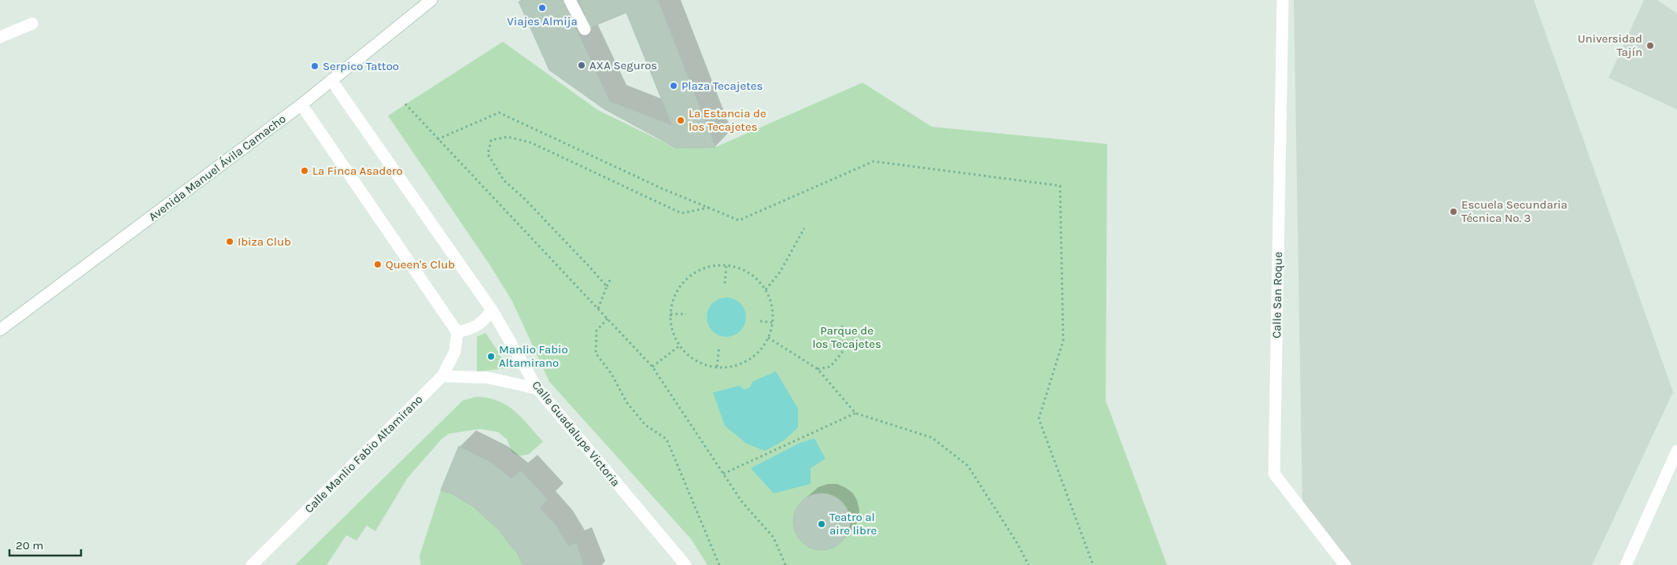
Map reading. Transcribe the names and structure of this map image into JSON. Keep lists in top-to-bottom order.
{
  "streets": {
    "street": [
      "Avenida Manuel Ávila Camacho",
      "Calle San Roque",
      "Calle Guadalupe Victoria",
      "Calle Manlio Fabio Altamirano"
    ]
  },
  "crossings": [
    ["Avenida Manuel Ávila Camacho", "Calle Guadalupe Victoria"]
  ],
  "parks": ["Parque de los Tecajetes"],
  "places": [
    "Viajes Almija",
    "Universidad Tajín",
    "AXA Seguros",
    "Serpico Tattoo",
    "Plaza Tecajetes",
    "La Estancia de los Tecajetes",
    "La Finca Asadero",
    "Escuela Secundaria Técnica No. 3",
    "Ibiza Club",
    "Queen's Club",
    "Manlio Fabio Altamirano",
    "Teatro al aire libre"
  ],
  "scale_bar": "20 m"
}
